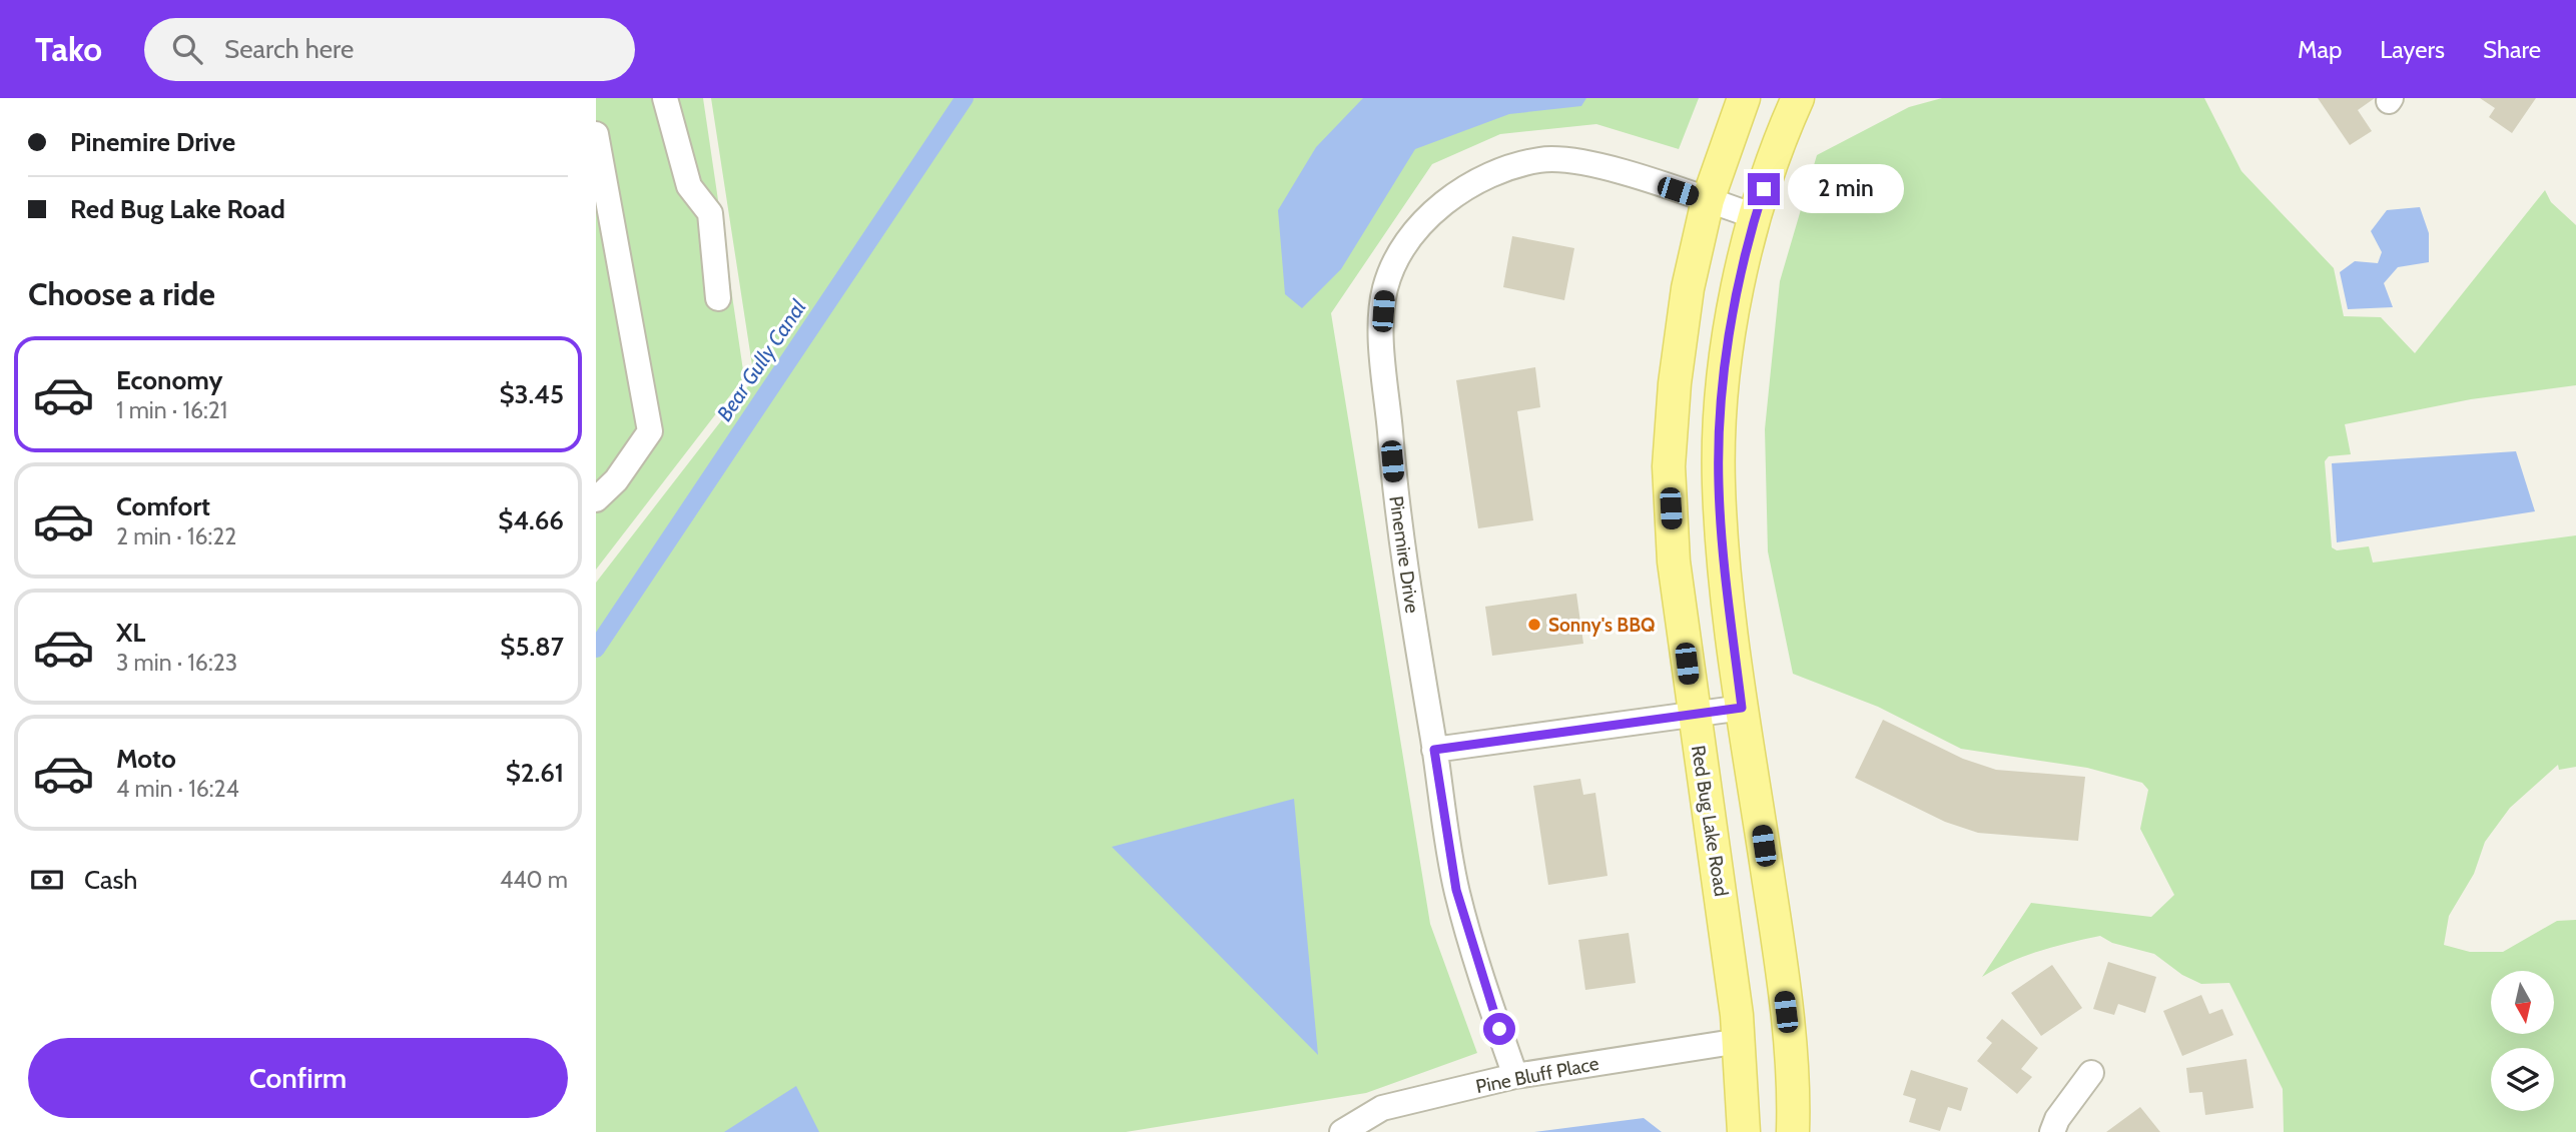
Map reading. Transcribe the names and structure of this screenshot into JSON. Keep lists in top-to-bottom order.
{
  "streets": {
    "main road": ["Red Bug Lake Road"],
    "street": ["Pinemire Drive", "Pine Bluff Place"]
  },
  "crossings": [
    ["Pinemire Drive", "Red Bug Lake Road"],
    ["Pinemire Drive", "Pine Bluff Place"],
    ["Red Bug Lake Road", "Pine Bluff Place"]
  ],
  "water": ["Bear Gully Canal"],
  "places": ["Sonny's BBQ"],
  "north": "bottom",
  "page": {
    "header": "Tako",
    "search": "Search here",
    "nav": ["Map", "Layers", "Share"],
    "banner": ["Pinemire Drive", "Red Bug Lake Road"],
    "bubble": "2 min",
    "heading": "Choose a ride",
    "list": [
      {
        "name": "Economy",
        "note": "1 min · 16:21",
        "value": "$3.45"
      },
      {
        "name": "Comfort",
        "note": "2 min · 16:22",
        "value": "$4.66"
      },
      {
        "name": "XL",
        "note": "3 min · 16:23",
        "value": "$5.87"
      },
      {
        "name": "Moto",
        "note": "4 min · 16:24",
        "value": "$2.61"
      }
    ],
    "pay": ["Cash", "440 m"],
    "buttons": "Confirm"
  }
}
